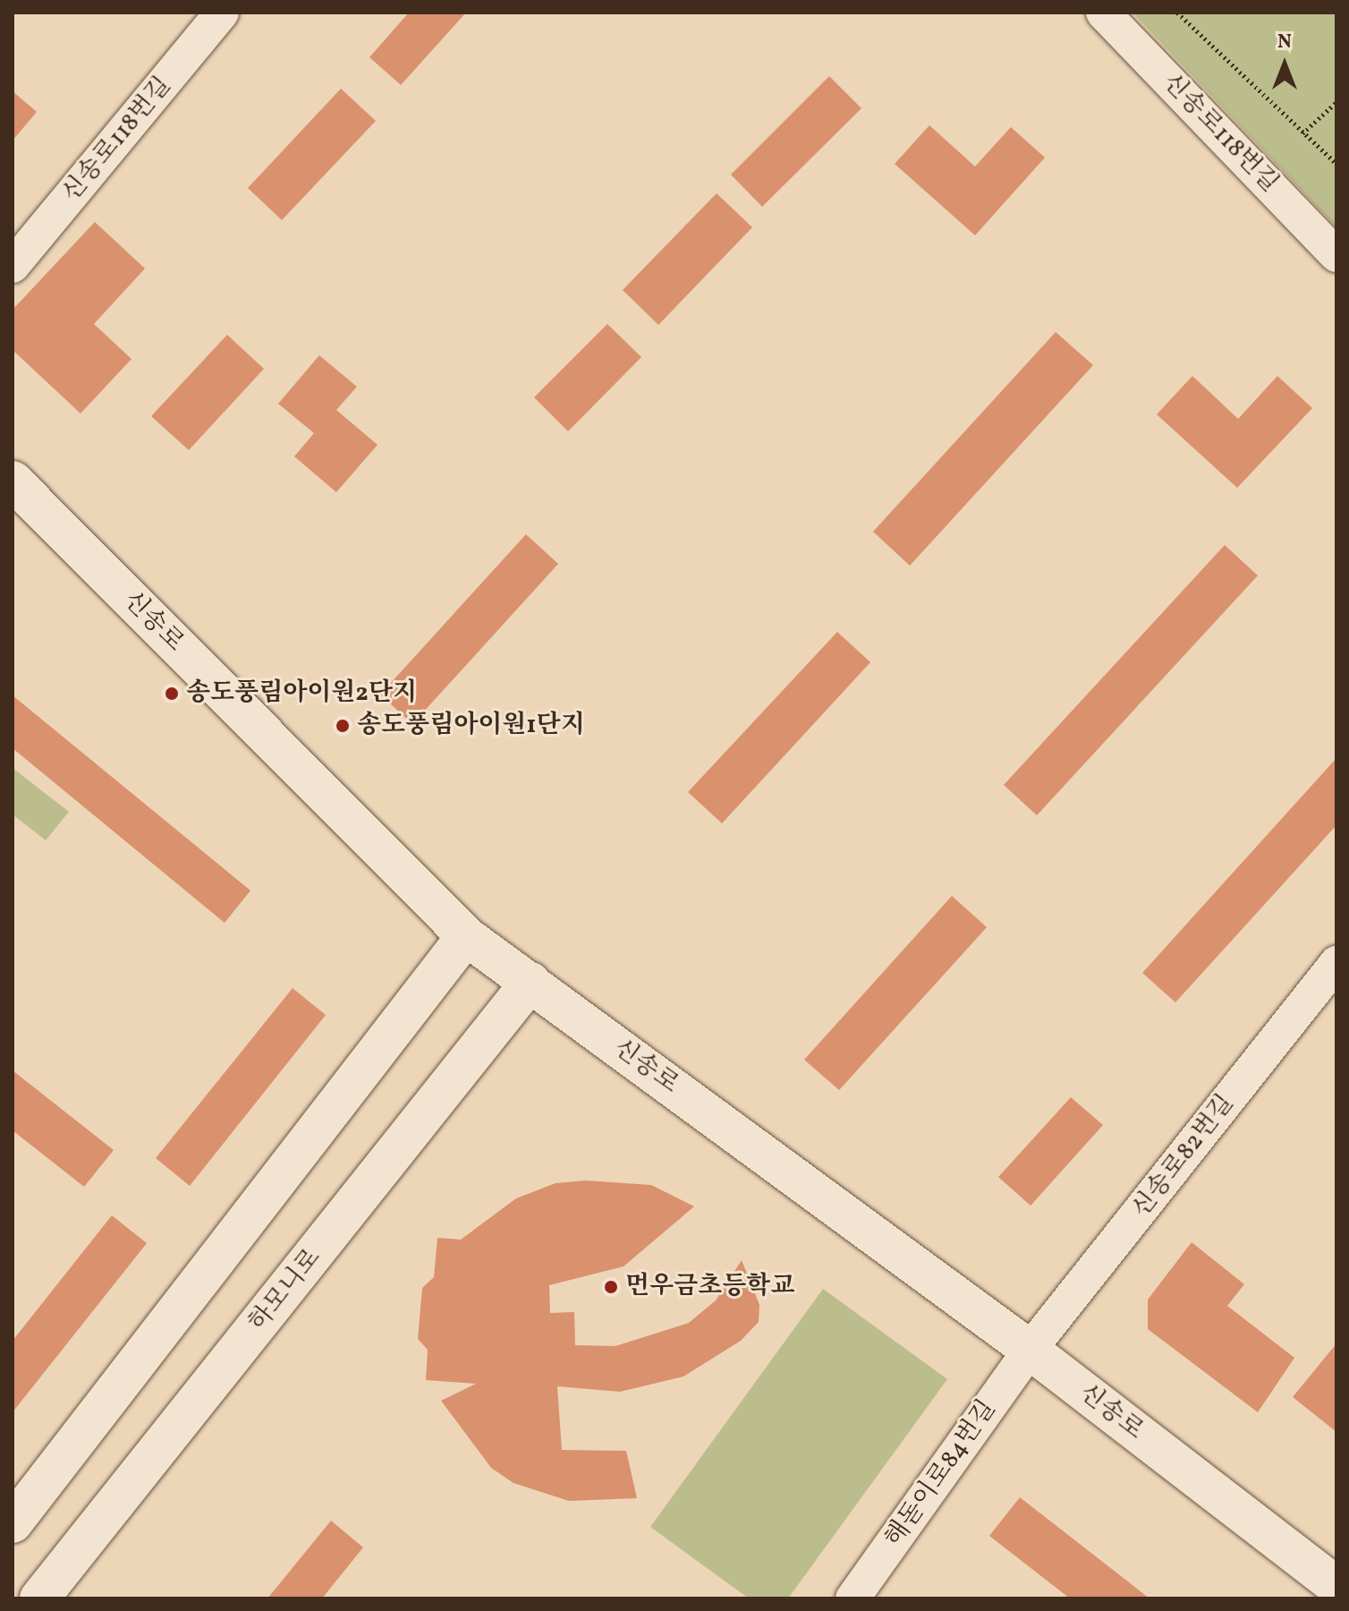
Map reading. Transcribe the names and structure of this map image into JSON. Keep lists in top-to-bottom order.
{
  "streets": {
    "street": [
      "신송로118번길",
      "신송로",
      "신송로82번길",
      "하모니로",
      "해돋이로84번길"
    ]
  },
  "crossings": [
    ["신송로", "신송로82번길"],
    ["신송로", "하모니로"],
    ["신송로", "해돋이로84번길"],
    ["신송로82번길", "해돋이로84번길"]
  ],
  "places": ["송도풍림아이원2단지", "송도풍림아이원1단지", "먼우금초등학교"],
  "north": "top"
}
